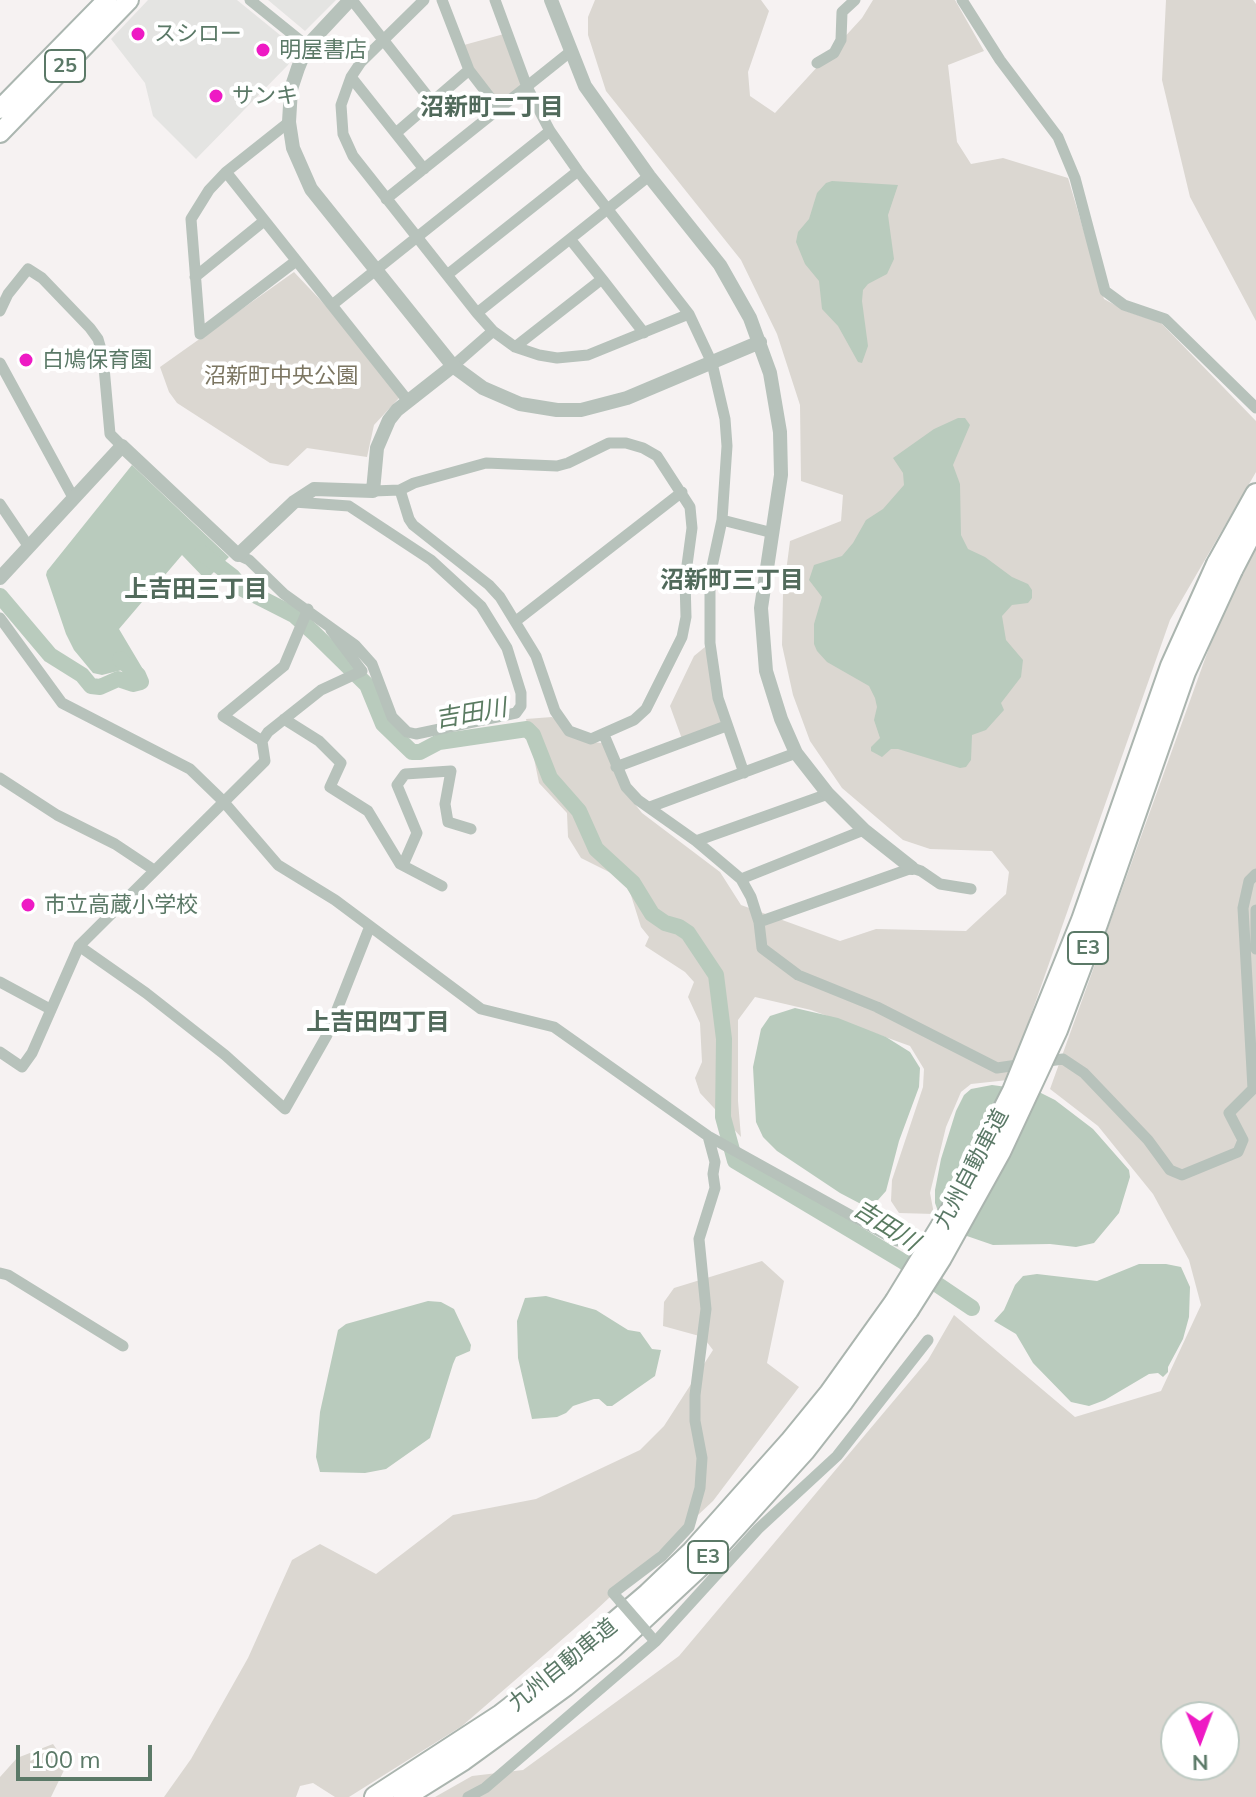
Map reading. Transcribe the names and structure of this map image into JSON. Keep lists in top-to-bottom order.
{
  "streets": {
    "highway": ["E3", "九州自動車道"],
    "main road": ["25"]
  },
  "districts": [
    "沼新町二丁目",
    "沼新町三丁目",
    "上吉田三丁目",
    "上吉田四丁目"
  ],
  "water": ["吉田川"],
  "parks": ["沼新町中央公園"],
  "places": [
    "スシロー",
    "明屋書店",
    "サンキ",
    "白鳩保育園",
    "市立高蔵小学校"
  ],
  "scale_bar": "100 m",
  "north": "bottom"
}
